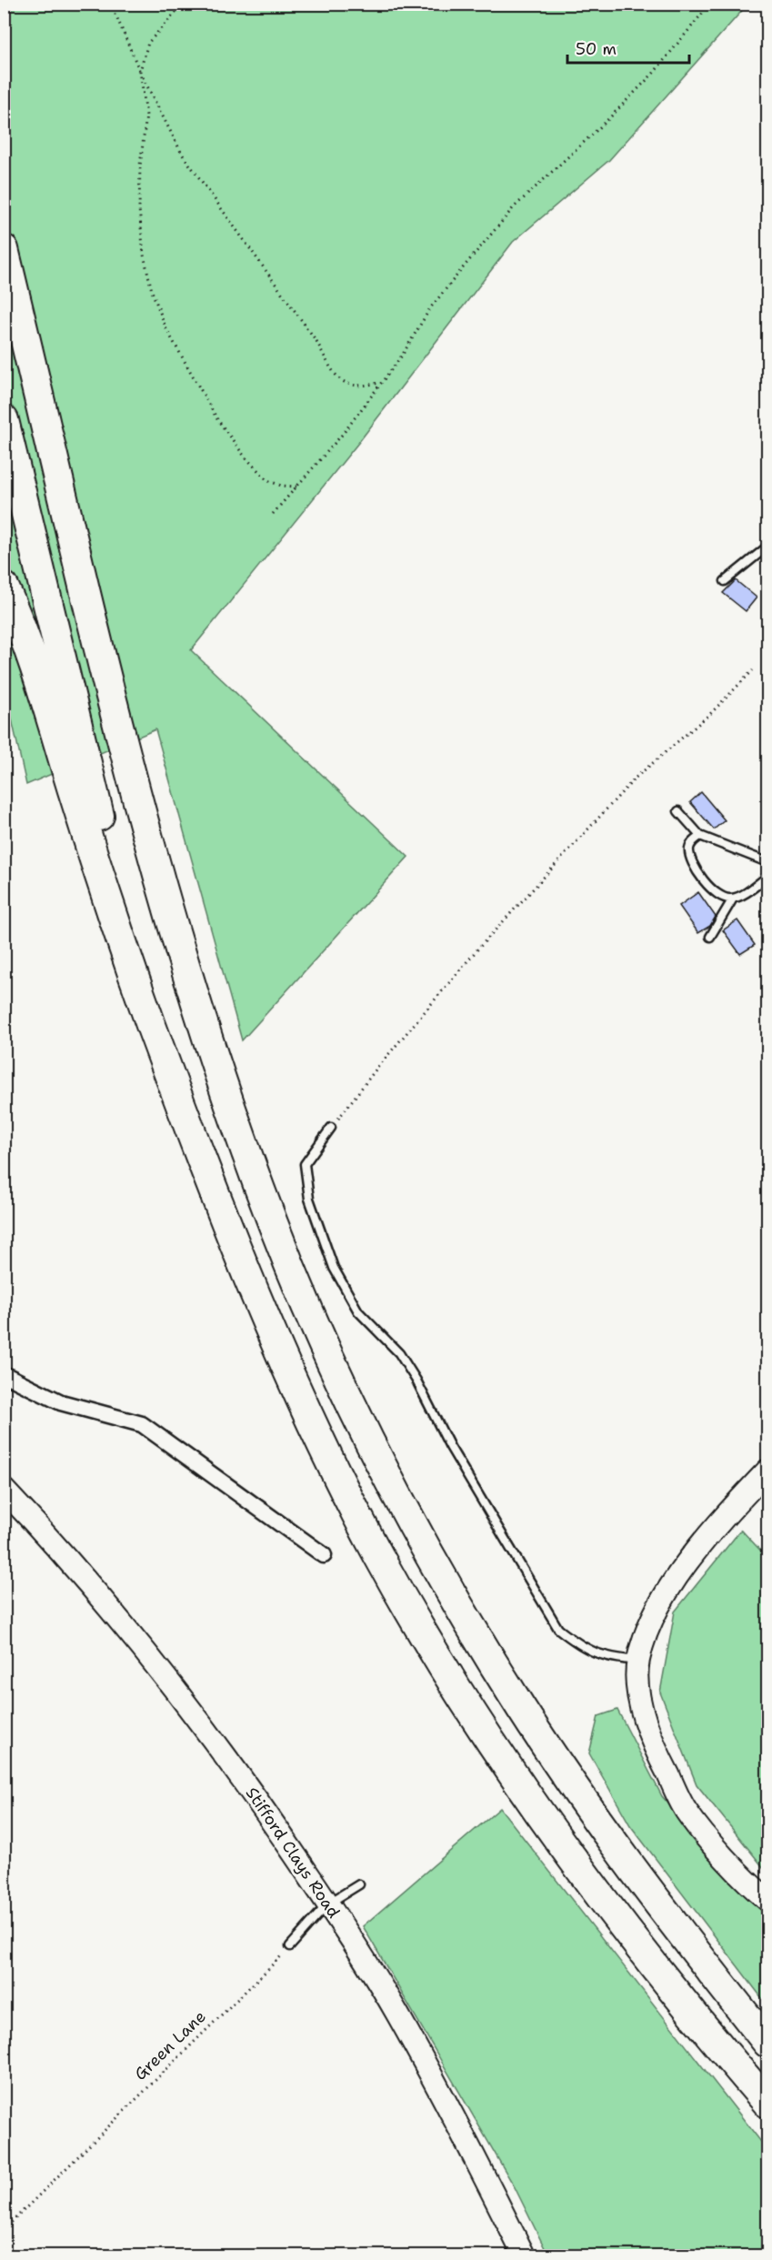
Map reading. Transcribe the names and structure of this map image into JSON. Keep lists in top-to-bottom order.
{
  "streets": {
    "street": ["Stifford Clays Road"],
    "path": ["Green Lane"]
  },
  "scale_bar": "50 m"
}
